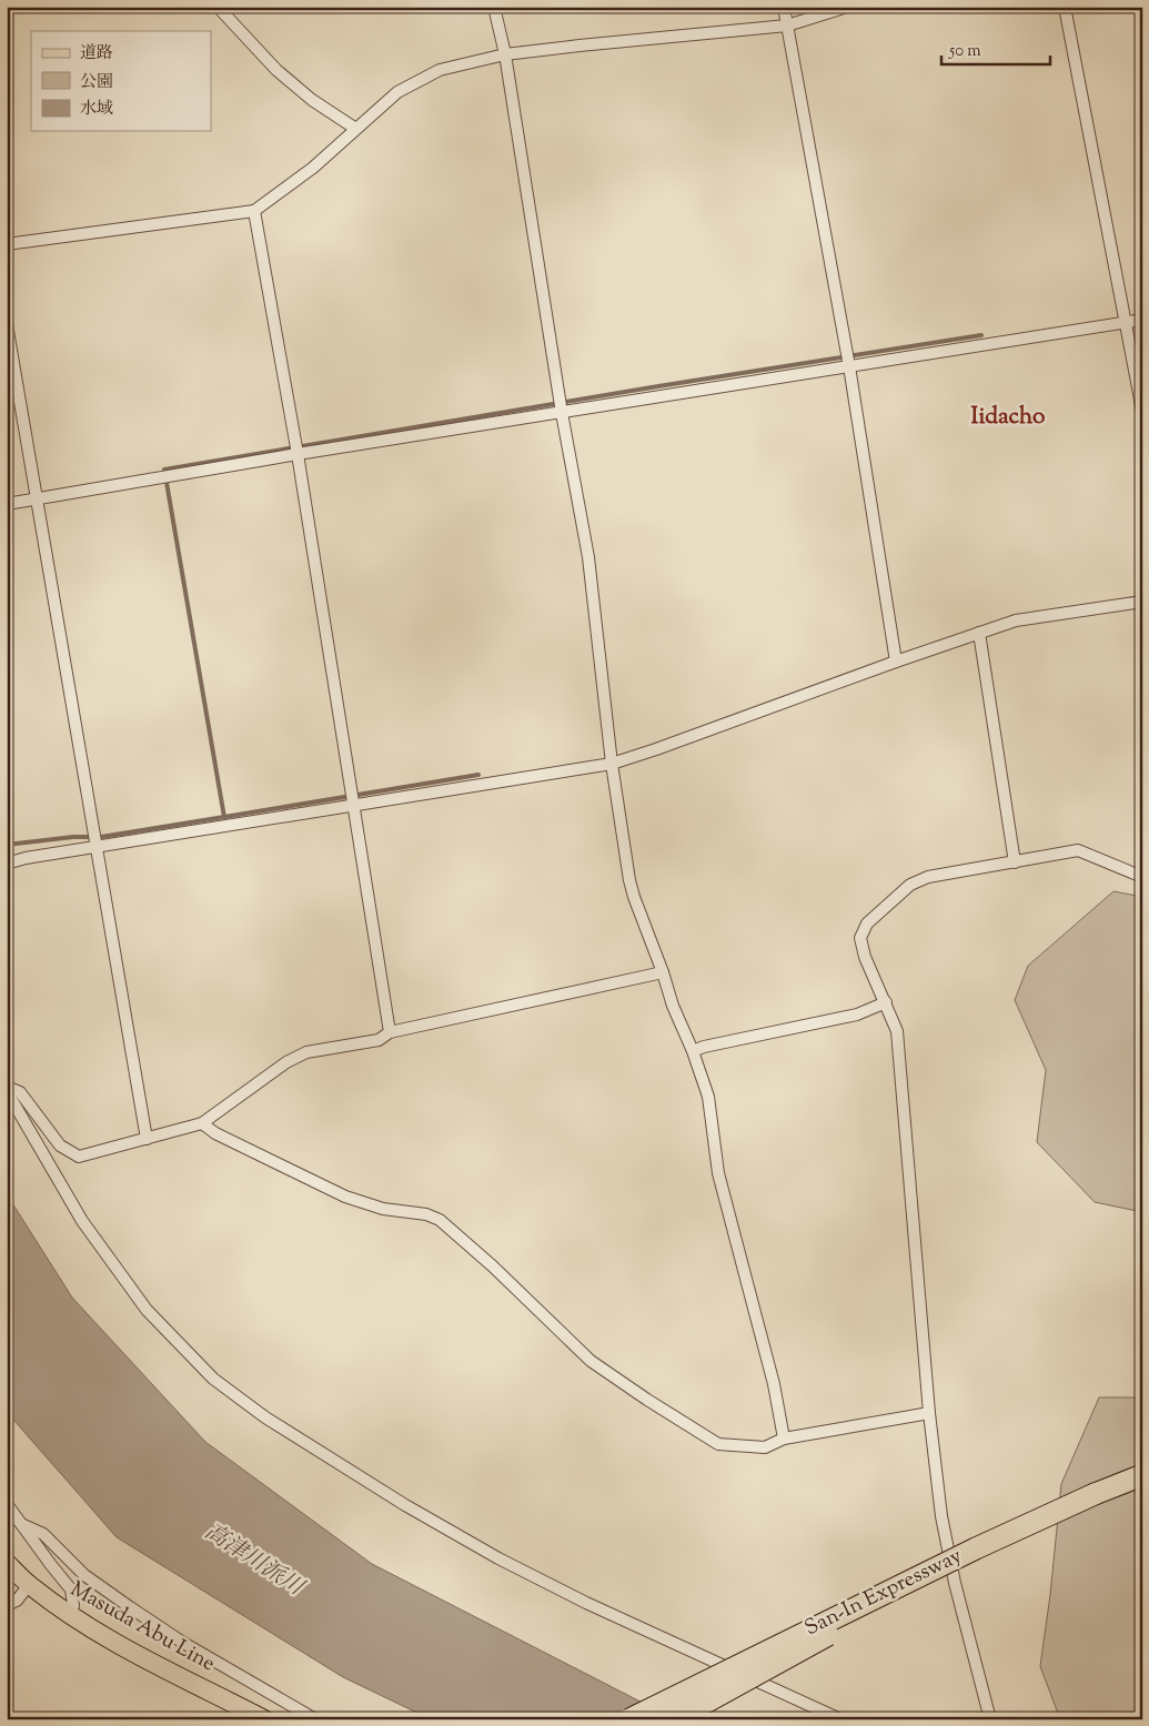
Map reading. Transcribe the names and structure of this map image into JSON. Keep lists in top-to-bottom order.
{
  "streets": {
    "highway": ["San-In Expressway"],
    "main road": ["Masuda Abu Line"]
  },
  "districts": ["Iidacho"],
  "water": ["高津川派川"],
  "legend": ["道路", "公園", "水域"],
  "scale_bar": "50 m"
}
